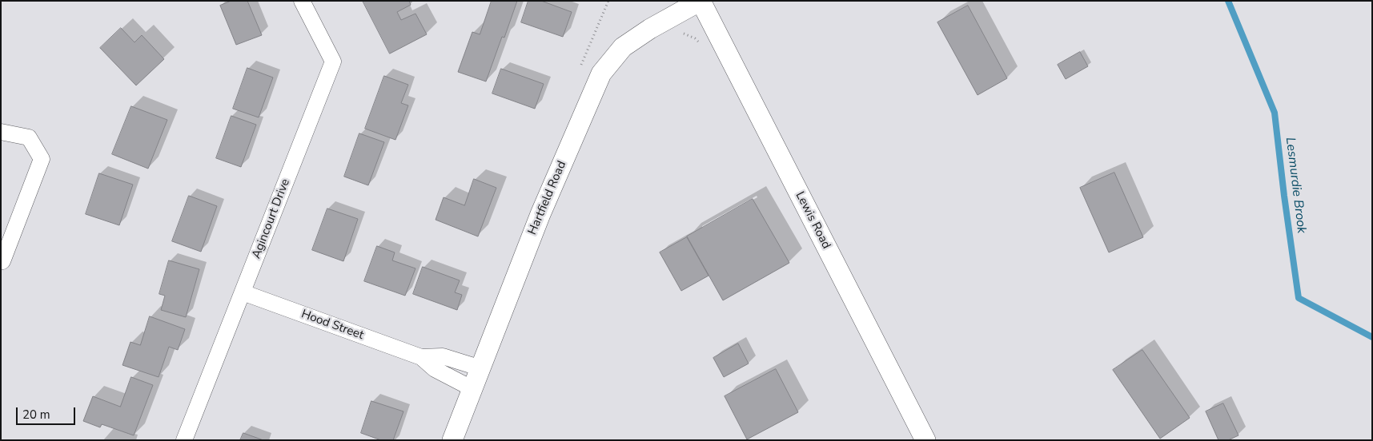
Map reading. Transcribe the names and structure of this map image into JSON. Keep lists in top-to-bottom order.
{
  "streets": {
    "street": [
      "Hartfield Road",
      "Agincourt Drive",
      "Lewis Road",
      "Hood Street"
    ]
  },
  "crossings": [
    ["Hartfield Road", "Lewis Road"],
    ["Hartfield Road", "Hood Street"],
    ["Agincourt Drive", "Hood Street"]
  ],
  "water": ["Lesmurdie Brook"],
  "scale_bar": "20 m"
}
